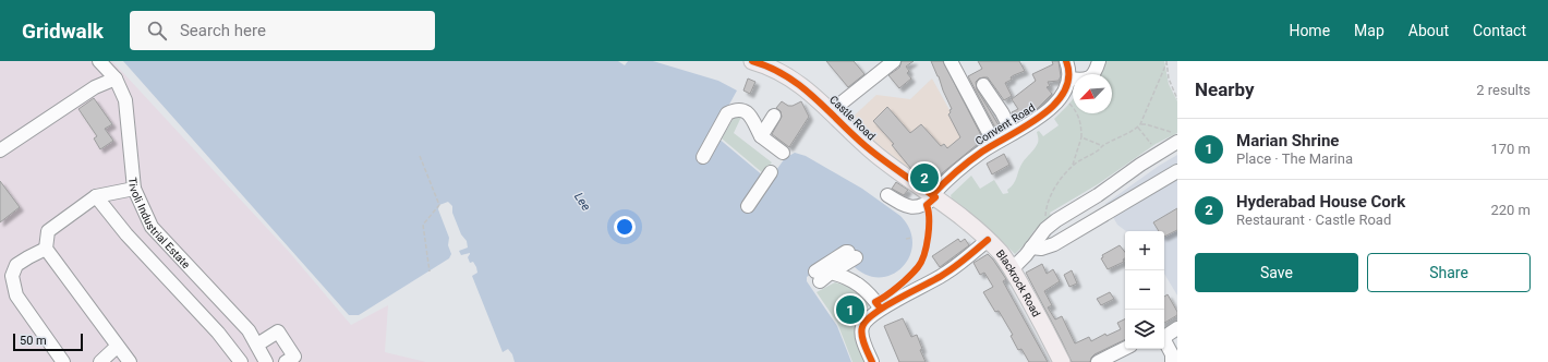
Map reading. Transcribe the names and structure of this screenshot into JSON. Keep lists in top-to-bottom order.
{
  "streets": {
    "main road": ["Castle Road", "Blackrock Road"],
    "street": ["Convent Road", "Tivoli Industrial Estate"]
  },
  "crossings": [
    ["Castle Road", "Convent Road"],
    ["Castle Road", "Blackrock Road"]
  ],
  "water": ["Lee"],
  "scale_bar": "50 m",
  "north": "bottom left",
  "page": {
    "header": "Gridwalk",
    "search": "Search here",
    "nav": [
      "Home",
      "Map",
      "About",
      "Contact"
    ],
    "heading": ["Nearby", "2 results"],
    "list": [
      {
        "mark": "1",
        "name": "Marian Shrine",
        "note": "Place · The Marina",
        "value": "170 m"
      },
      {
        "mark": "2",
        "name": "Hyderabad House Cork",
        "note": "Restaurant · Castle Road",
        "value": "220 m"
      }
    ],
    "pins": ["2", "1"],
    "map_buttons": ["+", "−"],
    "buttons": ["Save", "Share"],
    "scale": "50 m"
  }
}
